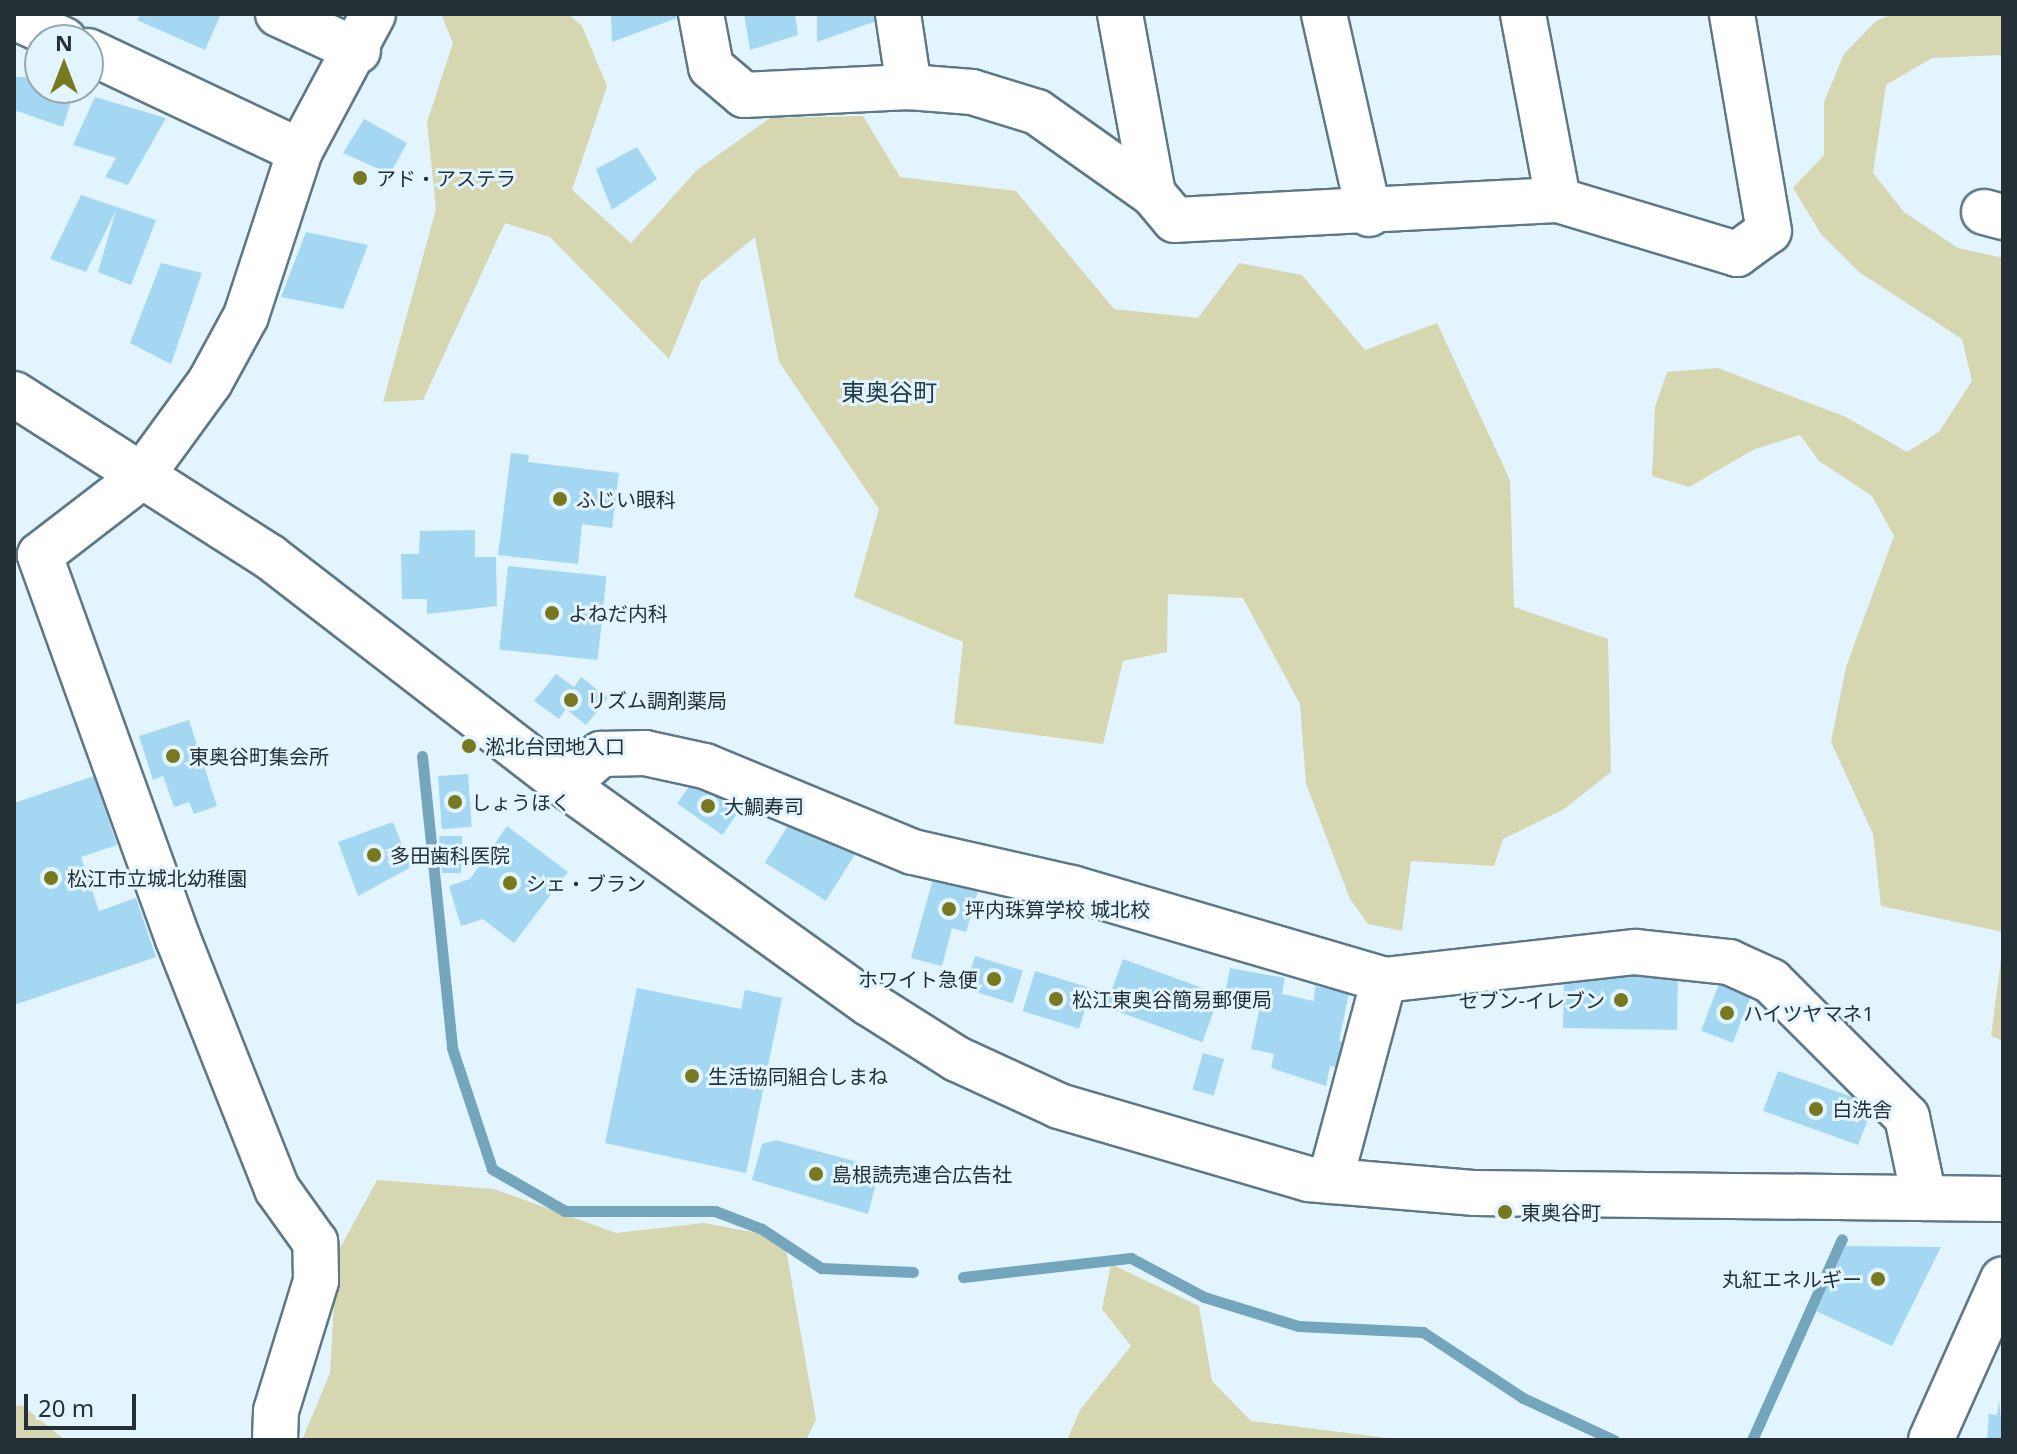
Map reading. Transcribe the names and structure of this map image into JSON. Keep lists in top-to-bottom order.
{
  "districts": ["東奥谷町"],
  "places": [
    "アド・アステラ",
    "ふじい眼科",
    "よねだ内科",
    "リズム調剤薬局",
    "淞北台団地入口",
    "東奥谷町集会所",
    "しょうほく",
    "大鯛寿司",
    "多田歯科医院",
    "松江市立城北幼稚園",
    "シェ・ブラン",
    "坪内珠算学校 城北校",
    "ホワイト急便",
    "松江東奥谷簡易郵便局",
    "セブン-イレブン",
    "ハイツヤマネ1",
    "生活協同組合しまね",
    "白洗舎",
    "島根読売連合広告社",
    "東奥谷町",
    "丸紅エネルギー"
  ],
  "scale_bar": "20 m",
  "north": "top"
}
